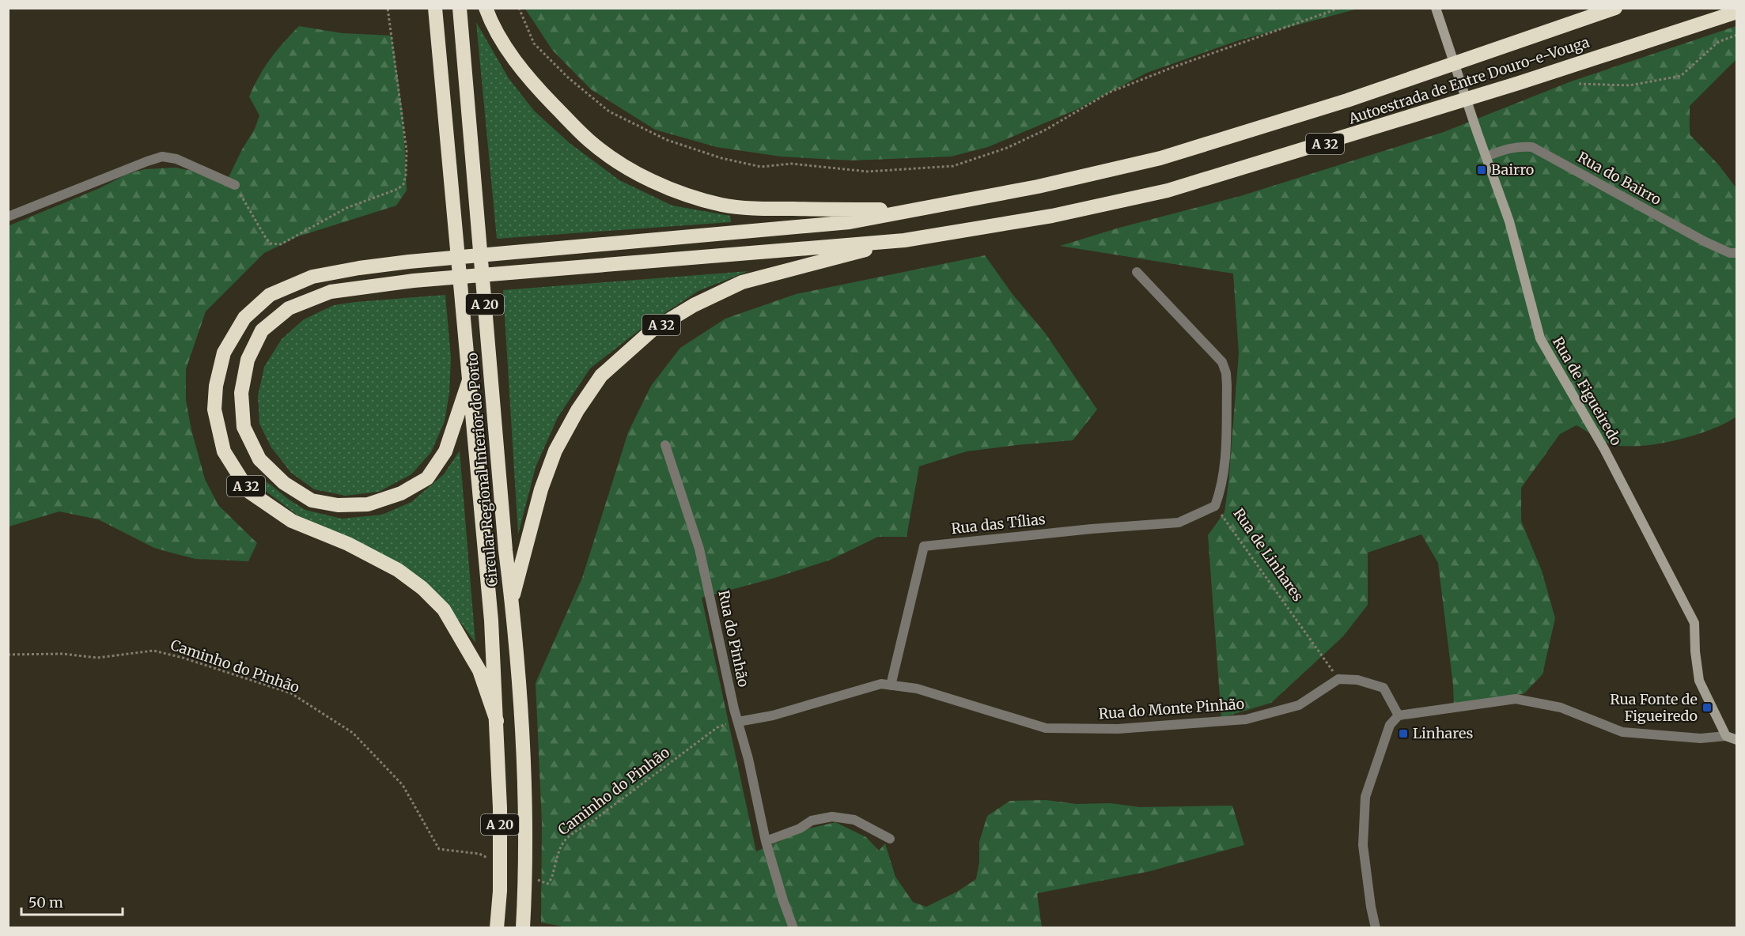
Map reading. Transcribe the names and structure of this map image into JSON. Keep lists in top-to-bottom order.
{
  "streets": {
    "highway": [
      "Autoestrada de Entre Douro-e-Vouga",
      "A 32",
      "A 20",
      "Circular Regional Interior do Porto"
    ],
    "street": [
      "Rua do Bairro",
      "Rua de Figueiredo",
      "Rua das Tílias",
      "Rua de Linhares",
      "Rua do Pinhão",
      "Rua do Monte Pinhão"
    ],
    "path": ["Caminho do Pinhão"]
  },
  "crossings": [
    ["Autoestrada de Entre Douro-e-Vouga", "A 32"],
    ["A 32", "Circular Regional Interior do Porto"],
    ["Rua do Bairro", "Rua de Figueiredo"],
    ["Rua das Tílias", "Rua de Linhares"],
    ["Rua das Tílias", "Rua do Monte Pinhão"],
    ["Rua de Linhares", "Rua do Monte Pinhão"],
    ["Rua do Pinhão", "Caminho do Pinhão"],
    ["Rua do Pinhão", "Rua do Monte Pinhão"],
    ["Caminho do Pinhão", "Rua do Monte Pinhão"]
  ],
  "places": {
    "transit": ["Bairro", "Rua Fonte de Figueiredo", "Linhares"]
  },
  "scale_bar": "50 m"
}
